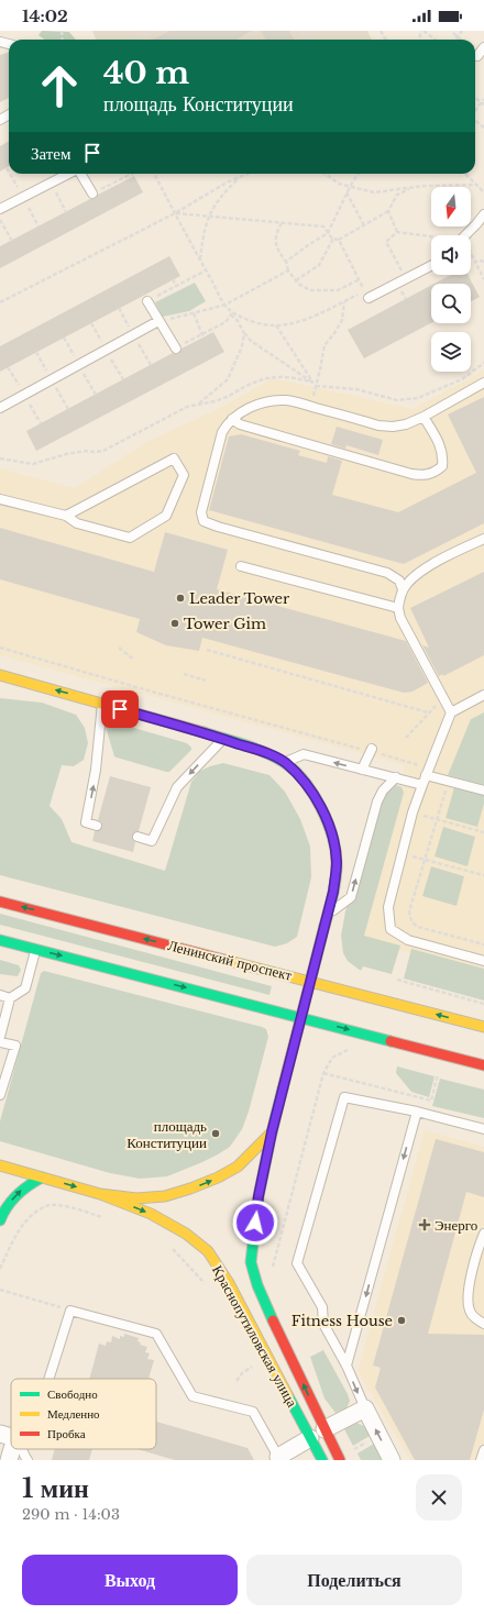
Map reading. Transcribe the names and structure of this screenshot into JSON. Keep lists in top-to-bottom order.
{
  "streets": {
    "main road": ["Ленинский проспект", "Краснопутиловская улица"]
  },
  "places": {
    "other": [
      "Leader Tower",
      "Tower Gim",
      "площадь Конституции",
      "Fitness House"
    ],
    "health": ["Энерго"]
  },
  "legend": ["Свободно", "Медленно", "Пробка"],
  "north": "bottom",
  "page": {
    "status": "14:02",
    "turn": ["40 m", "площадь Конституции"],
    "then": "Затем",
    "heading": ["1 мин", "290 m · 14:03"],
    "buttons": ["Выход", "Поделиться"]
  }
}
